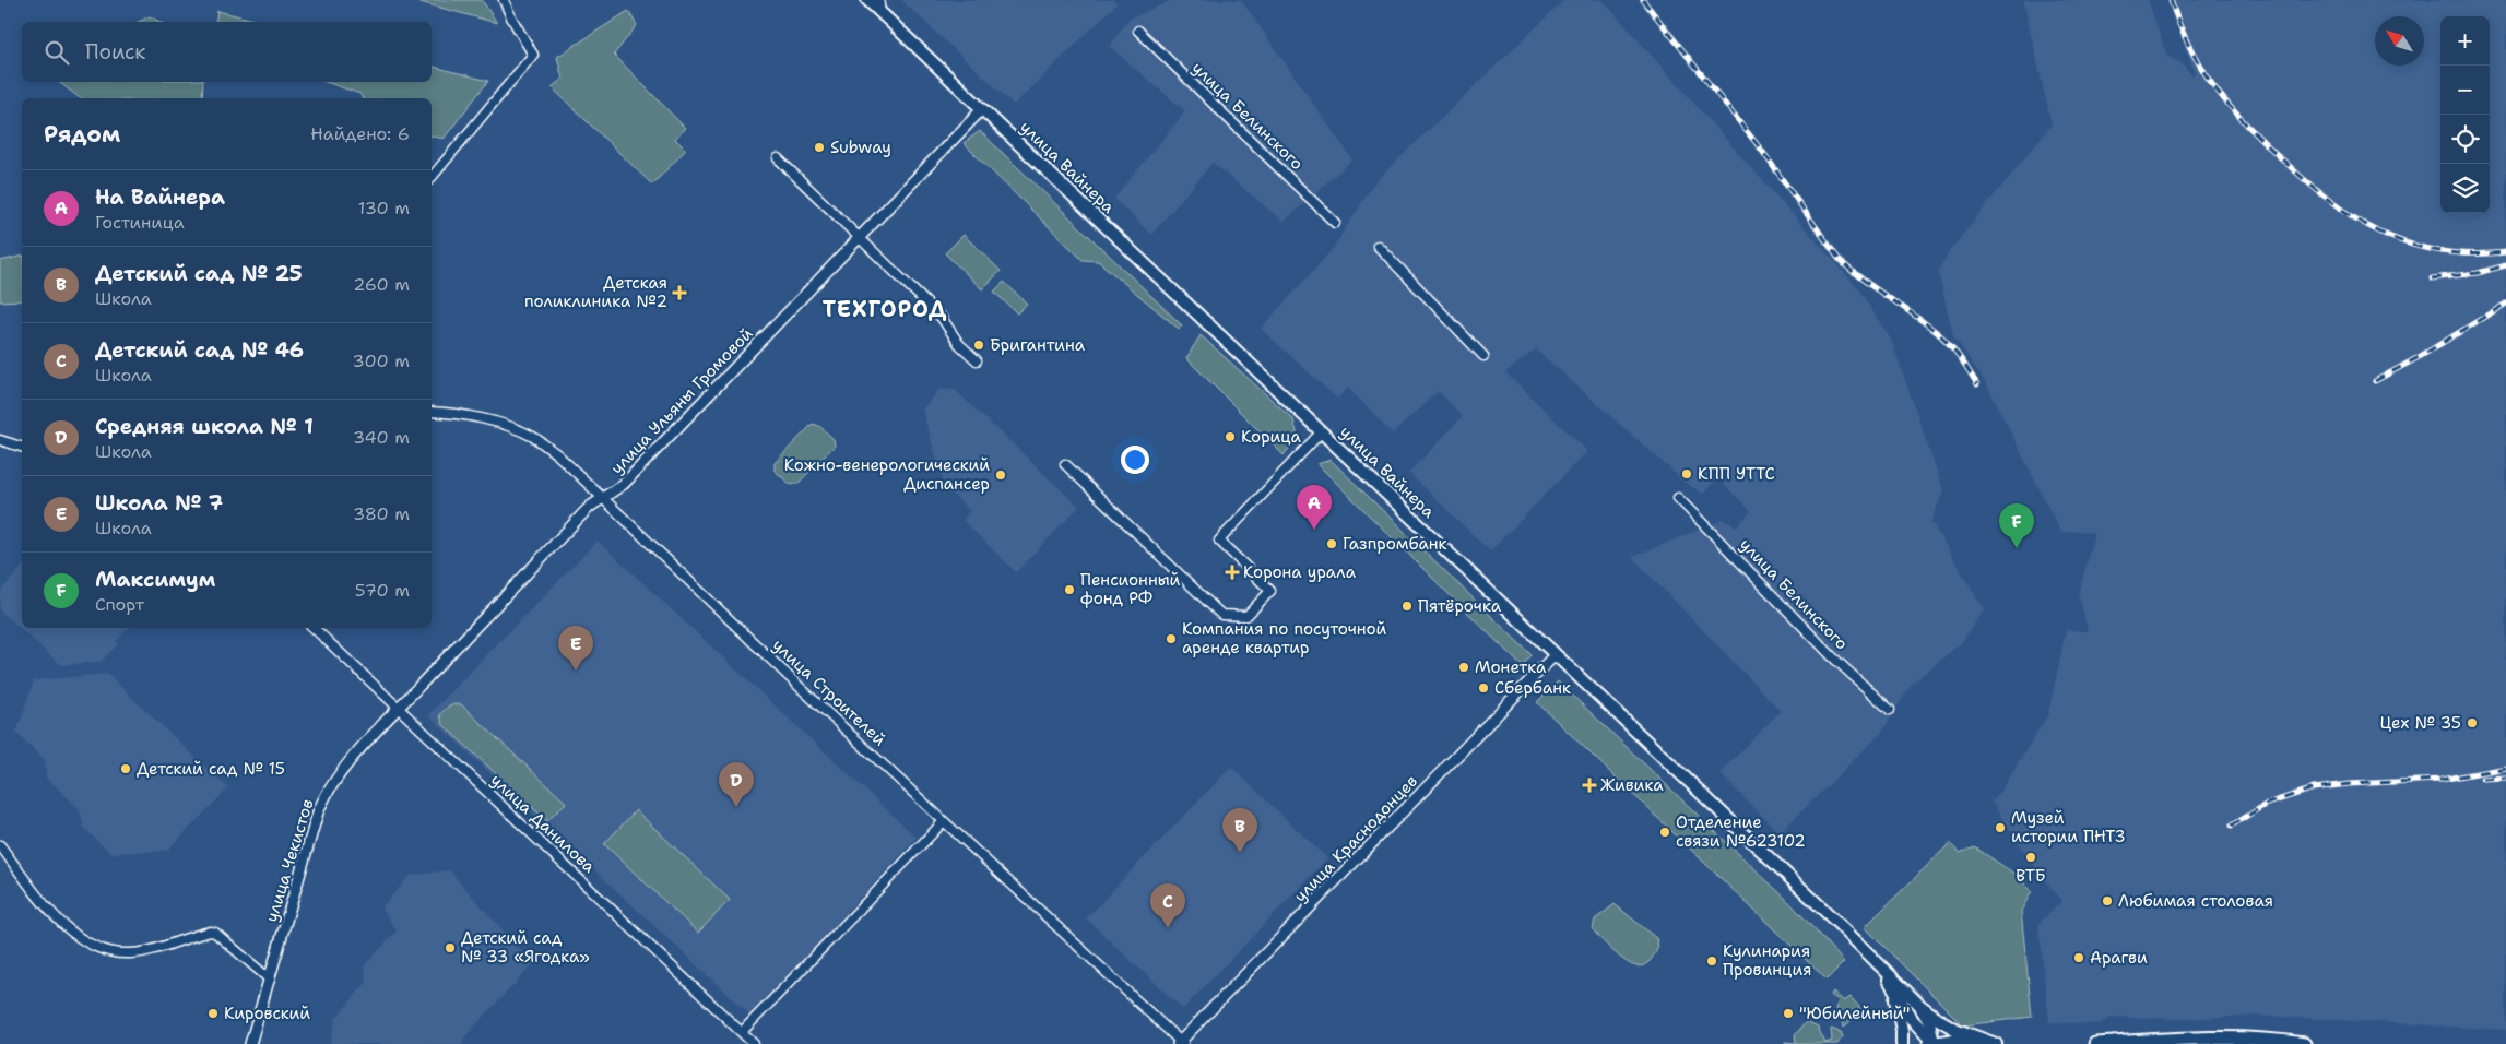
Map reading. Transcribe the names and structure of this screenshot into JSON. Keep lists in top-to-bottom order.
{
  "streets": {
    "main road": ["улица Вайнера"],
    "street": [
      "улица Белинского",
      "улица Ульяны Громовой",
      "улица Строителей",
      "улица Данилова",
      "улица Краснодонцев",
      "улица Чекистов"
    ]
  },
  "crossings": [
    ["улица Вайнера", "улица Ульяны Громовой"],
    ["улица Вайнера", "улица Краснодонцев"],
    ["улица Ульяны Громовой", "улица Строителей"],
    ["улица Ульяны Громовой", "улица Данилова"],
    ["улица Ульяны Громовой", "улица Чекистов"],
    ["улица Строителей", "улица Краснодонцев"],
    ["улица Данилова", "улица Чекистов"]
  ],
  "districts": ["ТЕХГОРОД"],
  "places": {
    "other": [
      "Subway",
      "Бригантина",
      "Корица",
      "КПП УТТС",
      "Кожно-венерологический Диспансер",
      "Газпромбанк",
      "Пенсионный фонд РФ",
      "Пятёрочка",
      "Компания по посуточной аренде квартир",
      "Монетка",
      "Сбербанк",
      "Цех № 35",
      "Детский сад № 15",
      "Музей истории ПНТЗ",
      "Отделение связи №623102",
      "ВТБ",
      "Любимая столовая",
      "Детский сад № 33 «Ягодка»",
      "Арагви",
      "Кулинария Провинция",
      "Кировский",
      "\"Юбилейный\""
    ],
    "health": ["Детская поликлиника №2", "Корона урала", "Живика"]
  },
  "north": "top left",
  "page": {
    "map_buttons": ["+", "−"],
    "search": "Поиск",
    "heading": ["Рядом", "Найдено: 6"],
    "list": [
      {
        "mark": "A",
        "name": "На Вайнера",
        "note": "Гостиница",
        "value": "130 m"
      },
      {
        "mark": "B",
        "name": "Детский сад № 25",
        "note": "Школа",
        "value": "260 m"
      },
      {
        "mark": "C",
        "name": "Детский сад № 46",
        "note": "Школа",
        "value": "300 m"
      },
      {
        "mark": "D",
        "name": "Средняя школа № 1",
        "note": "Школа",
        "value": "340 m"
      },
      {
        "mark": "E",
        "name": "Школа № 7",
        "note": "Школа",
        "value": "380 m"
      },
      {
        "mark": "F",
        "name": "Максимум",
        "note": "Спорт",
        "value": "570 m"
      }
    ],
    "pins": [
      "A",
      "F",
      "E",
      "D",
      "B",
      "C"
    ]
  }
}
